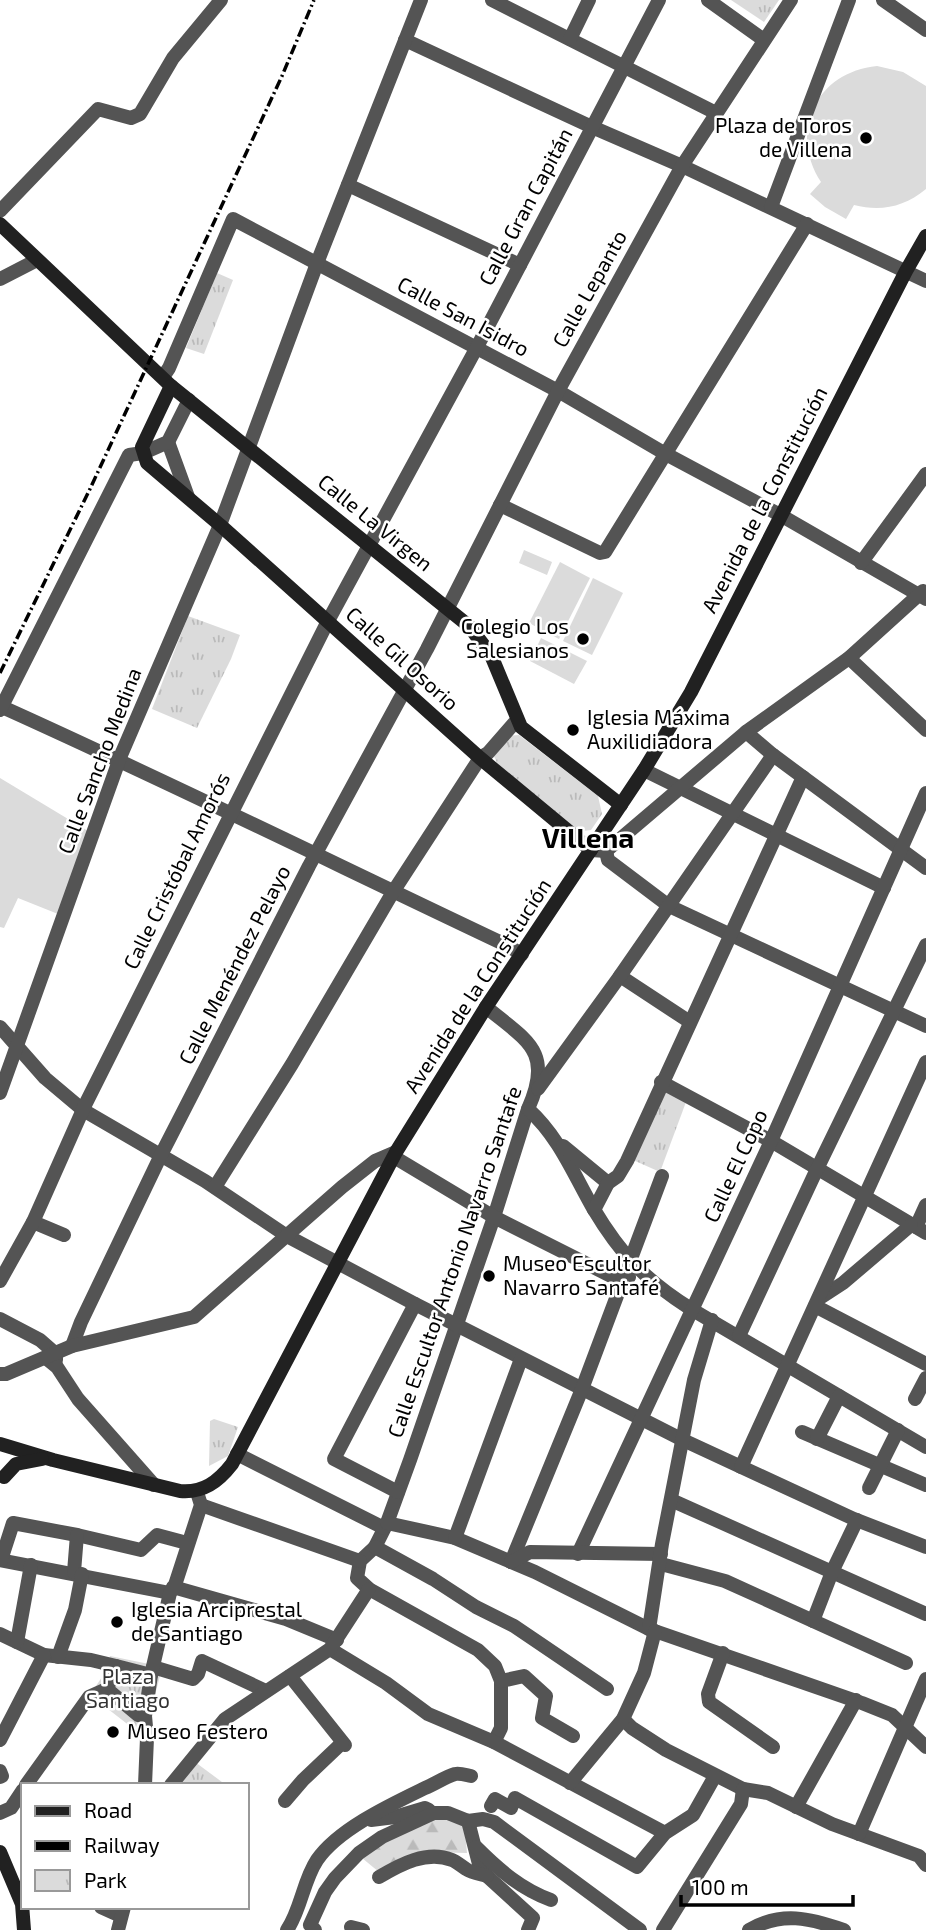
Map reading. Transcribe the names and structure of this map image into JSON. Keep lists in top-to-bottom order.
{
  "streets": {
    "street": [
      "Calle Gran Capitán",
      "Calle Lepanto",
      "Calle San Isidro",
      "Avenida de la Constitución",
      "Calle La Virgen",
      "Calle Gil Osorio",
      "Calle Sancho Medina",
      "Calle Cristóbal Amorós",
      "Calle Menéndez Pelayo",
      "Calle El Copo",
      "Calle Escultor Antonio Navarro Santafe"
    ]
  },
  "crossings": [
    ["Calle Gran Capitán", "Calle San Isidro"],
    ["Calle Gran Capitán", "Calle La Virgen"],
    ["Calle Gran Capitán", "Calle Cristóbal Amorós"],
    ["Calle Lepanto", "Calle San Isidro"],
    ["Calle Lepanto", "Calle La Virgen"],
    ["Calle Lepanto", "Calle Menéndez Pelayo"],
    ["Calle San Isidro", "Avenida de la Constitución"],
    ["Calle San Isidro", "Calle La Virgen"],
    ["Calle San Isidro", "Calle Sancho Medina"],
    ["Avenida de la Constitución", "Calle Gil Osorio"],
    ["Avenida de la Constitución", "Calle Escultor Antonio Navarro Santafe"],
    ["Calle La Virgen", "Calle Sancho Medina"],
    ["Calle La Virgen", "Calle Cristóbal Amorós"],
    ["Calle La Virgen", "Calle Menéndez Pelayo"],
    ["Calle Gil Osorio", "Calle Sancho Medina"],
    ["Calle Gil Osorio", "Calle Cristóbal Amorós"],
    ["Calle Gil Osorio", "Calle Menéndez Pelayo"]
  ],
  "districts": ["Villena"],
  "parks": ["Plaza Santiago"],
  "places": [
    "Plaza de Toros de Villena",
    "Colegio Los Salesianos",
    "Iglesia Máxima Auxilidiadora",
    "Museo Escultor Navarro Santafé",
    "Iglesia Arciprestal de Santiago",
    "Museo Festero"
  ],
  "legend": ["Road", "Railway", "Park"],
  "scale_bar": "100 m"
}
